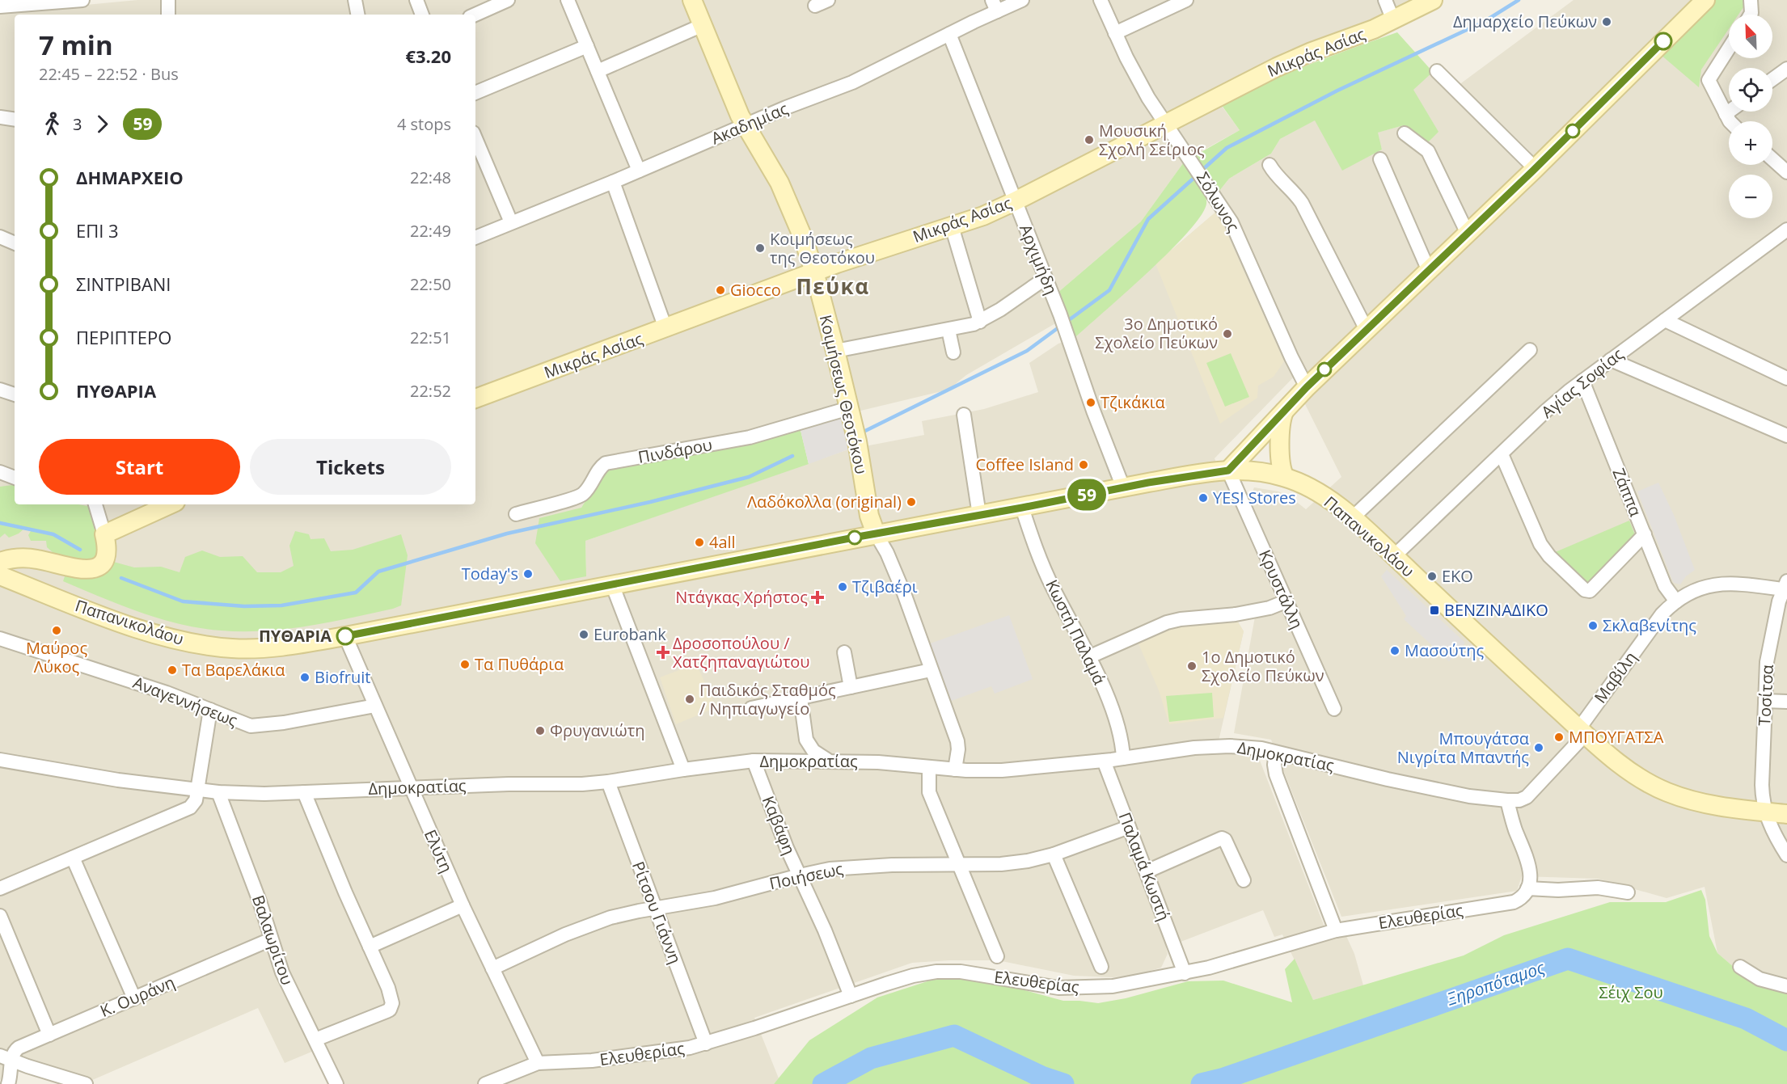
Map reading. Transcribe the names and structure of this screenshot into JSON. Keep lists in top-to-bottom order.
{
  "streets": {
    "street": [
      "Μικράς Ασίας",
      "Ακαδημίας",
      "Σόλωνος",
      "Αρχιμήδη",
      "Αγίας Σοφίας",
      "Κοιμήσεως Θεοτόκου",
      "Πινδάρου",
      "Ζάππα",
      "Παπανικολάου",
      "Κρυστάλλη",
      "Κωστή Παλαμά",
      "Μαβίλη",
      "Τοσίτσα",
      "Αναγεννήσεως",
      "Δημοκρατίας",
      "Καβάφη",
      "Ελύτη",
      "Παλαμά Κωστή",
      "Ποιήσεως",
      "Ρίτσου Γιάννη",
      "Ελευθερίας",
      "Βαλαωρίτου",
      "Κ. Ουράνη"
    ]
  },
  "crossings": [
    ["Μικράς Ασίας", "Σόλωνος"],
    ["Μικράς Ασίας", "Αρχιμήδη"],
    ["Μικράς Ασίας", "Κοιμήσεως Θεοτόκου"],
    ["Ακαδημίας", "Αρχιμήδη"],
    ["Ακαδημίας", "Κοιμήσεως Θεοτόκου"],
    ["Αρχιμήδη", "Παπανικολάου"],
    ["Αγίας Σοφίας", "Ζάππα"],
    ["Αγίας Σοφίας", "Παπανικολάου"],
    ["Κοιμήσεως Θεοτόκου", "Πινδάρου"],
    ["Κοιμήσεως Θεοτόκου", "Παπανικολάου"],
    ["Κοιμήσεως Θεοτόκου", "Δημοκρατίας"],
    ["Ζάππα", "Μαβίλη"],
    ["Παπανικολάου", "Κρυστάλλη"],
    ["Παπανικολάου", "Κωστή Παλαμά"],
    ["Παπανικολάου", "Μαβίλη"],
    ["Παπανικολάου", "Τοσίτσα"],
    ["Παπανικολάου", "Δημοκρατίας"],
    ["Παπανικολάου", "Ελύτη"],
    ["Κωστή Παλαμά", "Δημοκρατίας"],
    ["Μαβίλη", "Τοσίτσα"],
    ["Μαβίλη", "Δημοκρατίας"],
    ["Αναγεννήσεως", "Ελύτη"],
    ["Δημοκρατίας", "Καβάφη"],
    ["Δημοκρατίας", "Ελύτη"],
    ["Δημοκρατίας", "Παλαμά Κωστή"],
    ["Δημοκρατίας", "Ρίτσου Γιάννη"],
    ["Δημοκρατίας", "Βαλαωρίτου"],
    ["Καβάφη", "Ποιήσεως"],
    ["Καβάφη", "Ελευθερίας"],
    ["Ελύτη", "Ποιήσεως"],
    ["Ελύτη", "Ελευθερίας"],
    ["Παλαμά Κωστή", "Ποιήσεως"],
    ["Παλαμά Κωστή", "Ελευθερίας"],
    ["Ποιήσεως", "Ρίτσου Γιάννη"],
    ["Ρίτσου Γιάννη", "Ελευθερίας"],
    ["Βαλαωρίτου", "Κ. Ουράνη"]
  ],
  "districts": ["Πεύκα"],
  "water": ["Ξηροπόταμος"],
  "parks": ["Σέιχ Σου"],
  "places": {
    "other": [
      "Δημαρχείο Πεύκων",
      "Μουσική Σχολή Σείριος",
      "Κοιμήσεως της Θεοτόκου",
      "Giocco",
      "3ο Δημοτικό Σχολείο Πεύκων",
      "Τζικάκια",
      "Coffee Island",
      "YES! Stores",
      "Λαδόκολλα (original)",
      "4all",
      "Today's",
      "EKO",
      "Τζιβαέρι",
      "Σκλαβενίτης",
      "Μαύρος Λύκος",
      "Eurobank",
      "ΠΥΘΑΡΙΑ",
      "Μασούτης",
      "Τα Πυθάρια",
      "1ο Δημοτικό Σχολείο Πεύκων",
      "Τα Βαρελάκια",
      "Biofruit",
      "Παιδικός Σταθμός / Νηπιαγωγείο",
      "Φρυγανιώτη",
      "ΜΠΟΥΓΑΤΣΑ",
      "Μπουγάτσα Νιγρίτα Μπαντής"
    ],
    "health": ["Ντάγκας Χρήστος", "Δροσοπούλου / Χατζηπαναγιώτου"],
    "transit": ["ΒΕΝΖΙΝΑΔΙΚΟ"]
  },
  "lines": ["bus line 59"],
  "north": "top left",
  "page": {
    "on_map": "59",
    "map_buttons": ["+", "−"],
    "heading": ["7 min", "22:45 – 22:52 · Bus", "€3.20"],
    "legs": ["3", "59", "4 stops"],
    "list": [
      {
        "name": "ΔΗΜΑΡΧΕΙΟ",
        "value": "22:48"
      },
      {
        "name": "ΕΠΙ 3",
        "value": "22:49"
      },
      {
        "name": "ΣΙΝΤΡΙΒΑΝΙ",
        "value": "22:50"
      },
      {
        "name": "ΠΕΡΙΠΤΕΡΟ",
        "value": "22:51"
      },
      {
        "name": "ΠΥΘΑΡΙΑ",
        "value": "22:52"
      }
    ],
    "buttons": ["Start", "Tickets"]
  }
}
